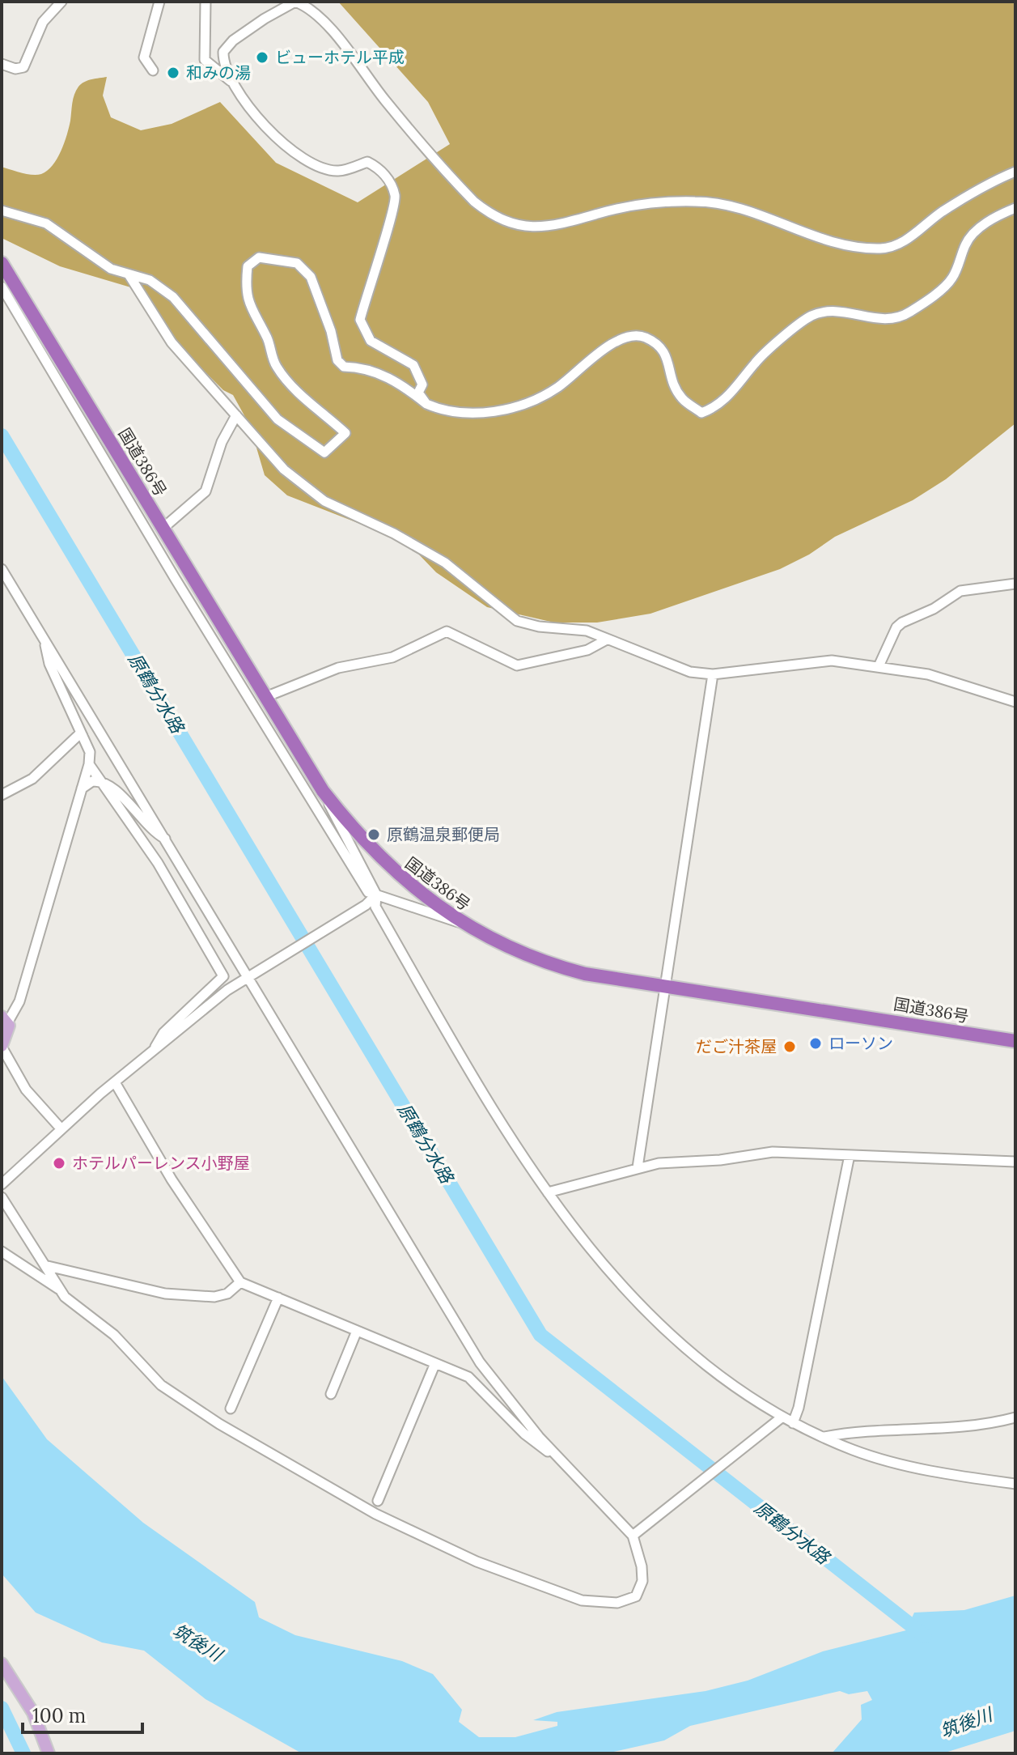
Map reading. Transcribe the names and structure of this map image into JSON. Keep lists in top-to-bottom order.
{
  "streets": {
    "highway": ["国道386号"]
  },
  "water": ["原鶴分水路", "筑後川"],
  "places": [
    "ビューホテル平成",
    "和みの湯",
    "原鶴温泉郵便局",
    "ローソン",
    "だご汁茶屋",
    "ホテルパーレンス小野屋"
  ],
  "scale_bar": "100 m"
}
